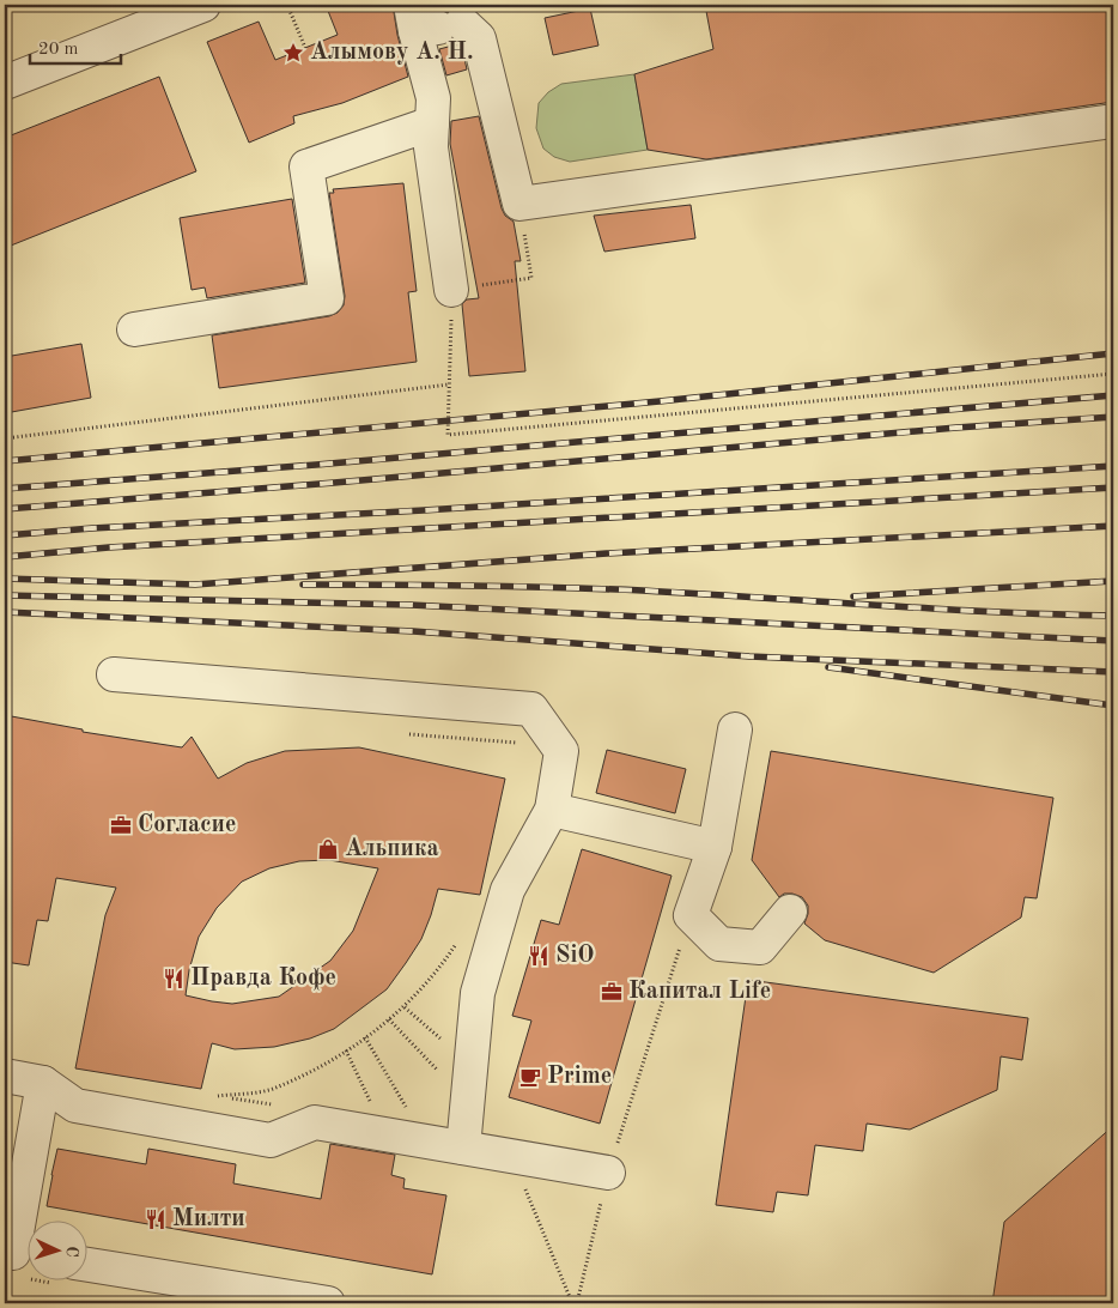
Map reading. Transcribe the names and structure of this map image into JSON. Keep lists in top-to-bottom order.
{
  "places": {
    "place": ["Алымову А. Н."],
    "office": ["Согласие", "Капитал Life"],
    "shop": ["Альпика"],
    "restaurant": ["SiO", "Правда Кофе", "Милти"],
    "cafe": ["Prime"]
  },
  "scale_bar": "20 m",
  "north": "right"
}
